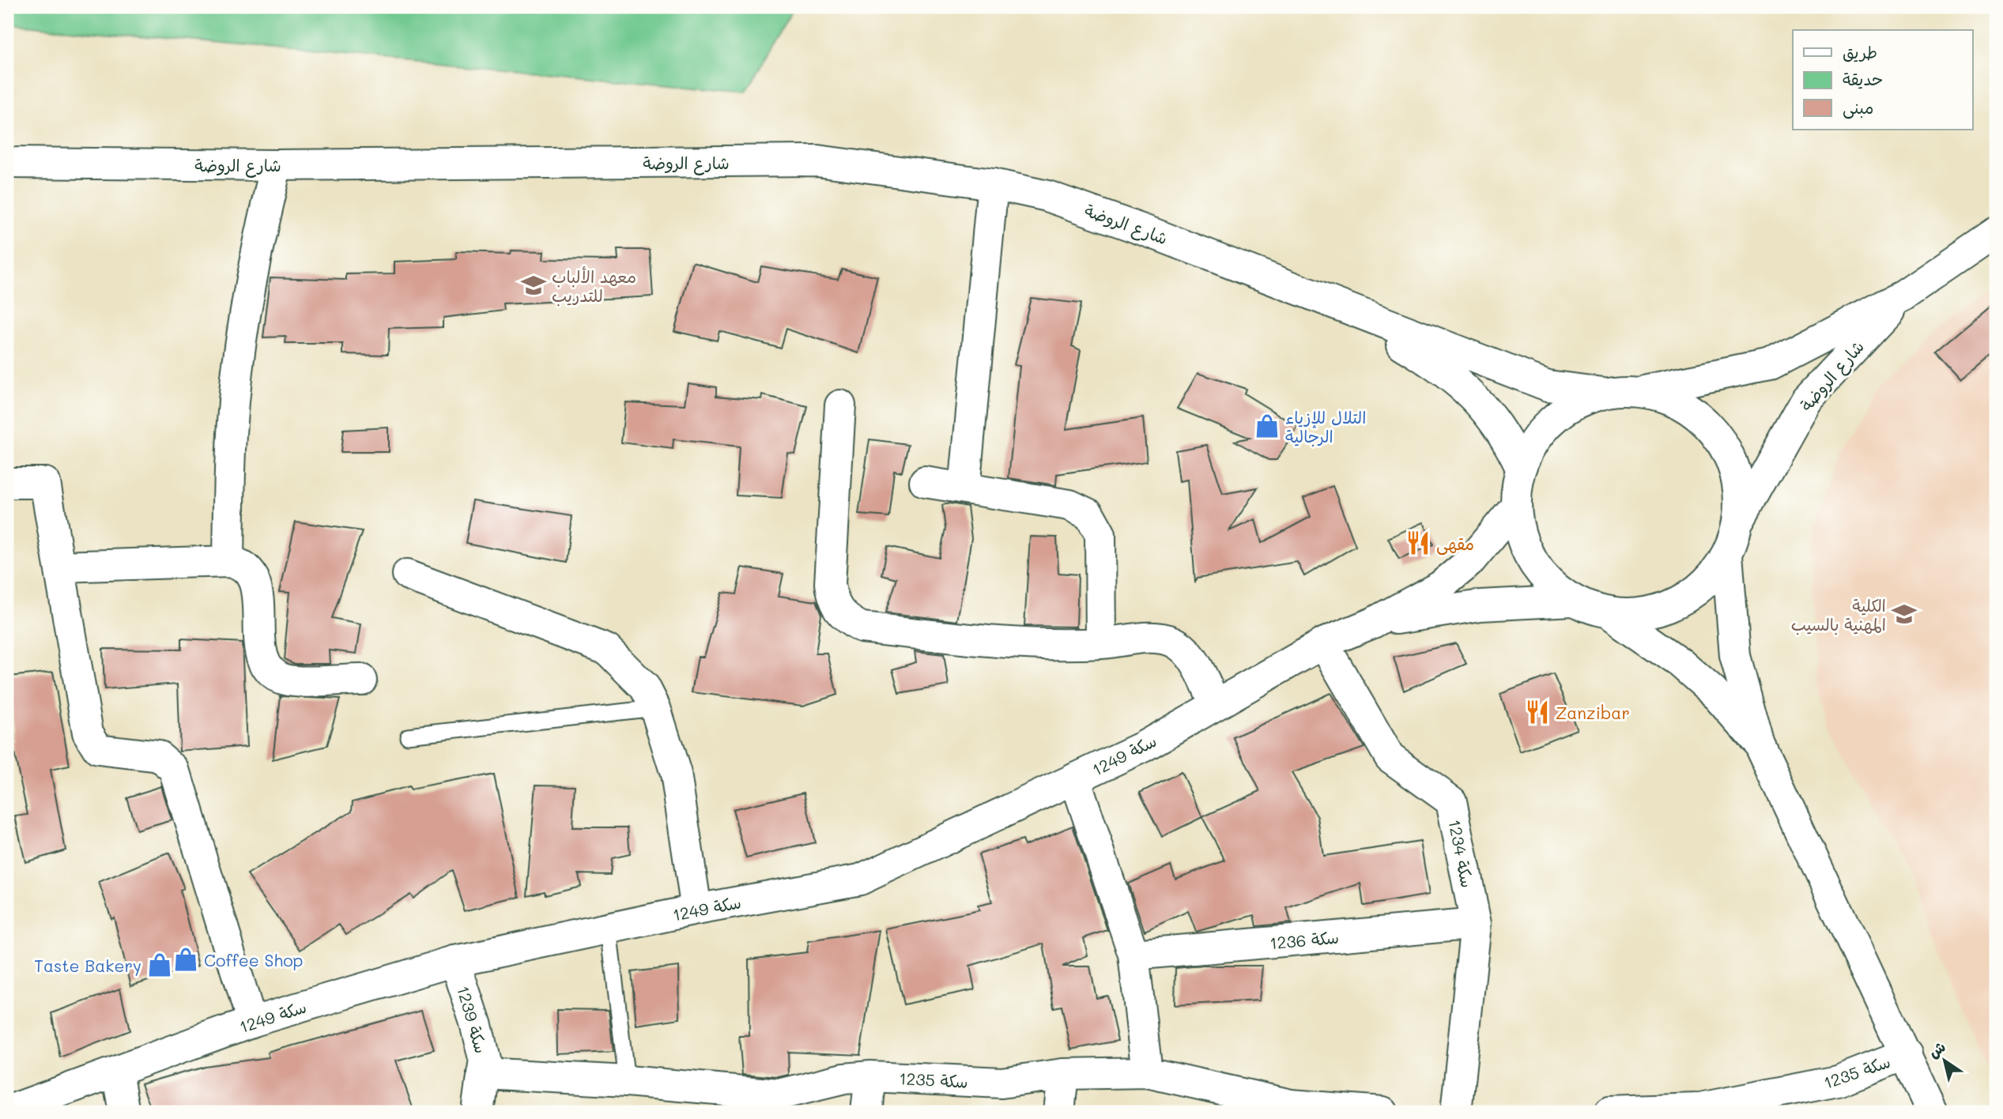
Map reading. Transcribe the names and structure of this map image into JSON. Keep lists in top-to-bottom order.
{
  "streets": {
    "street": [
      "شارع الروضة",
      "سكة 1249",
      "سكة 1234",
      "سكة 1236",
      "سكة 1239",
      "سكة 1235"
    ]
  },
  "crossings": [
    ["سكة 1249", "سكة 1234"],
    ["سكة 1249", "سكة 1239"],
    ["سكة 1234", "سكة 1236"],
    ["سكة 1239", "سكة 1235"]
  ],
  "places": {
    "school or university": ["معهد الألباب للتدريب", "الكلية المهنية بالسيب"],
    "shop": ["التلال للإزياء الرجالية", "Coffee Shop", "Taste Bakery"],
    "restaurant": ["مقهى", "Zanzibar"]
  },
  "legend": ["طريق", "حديقة", "مبنى"],
  "north": "top left"
}
